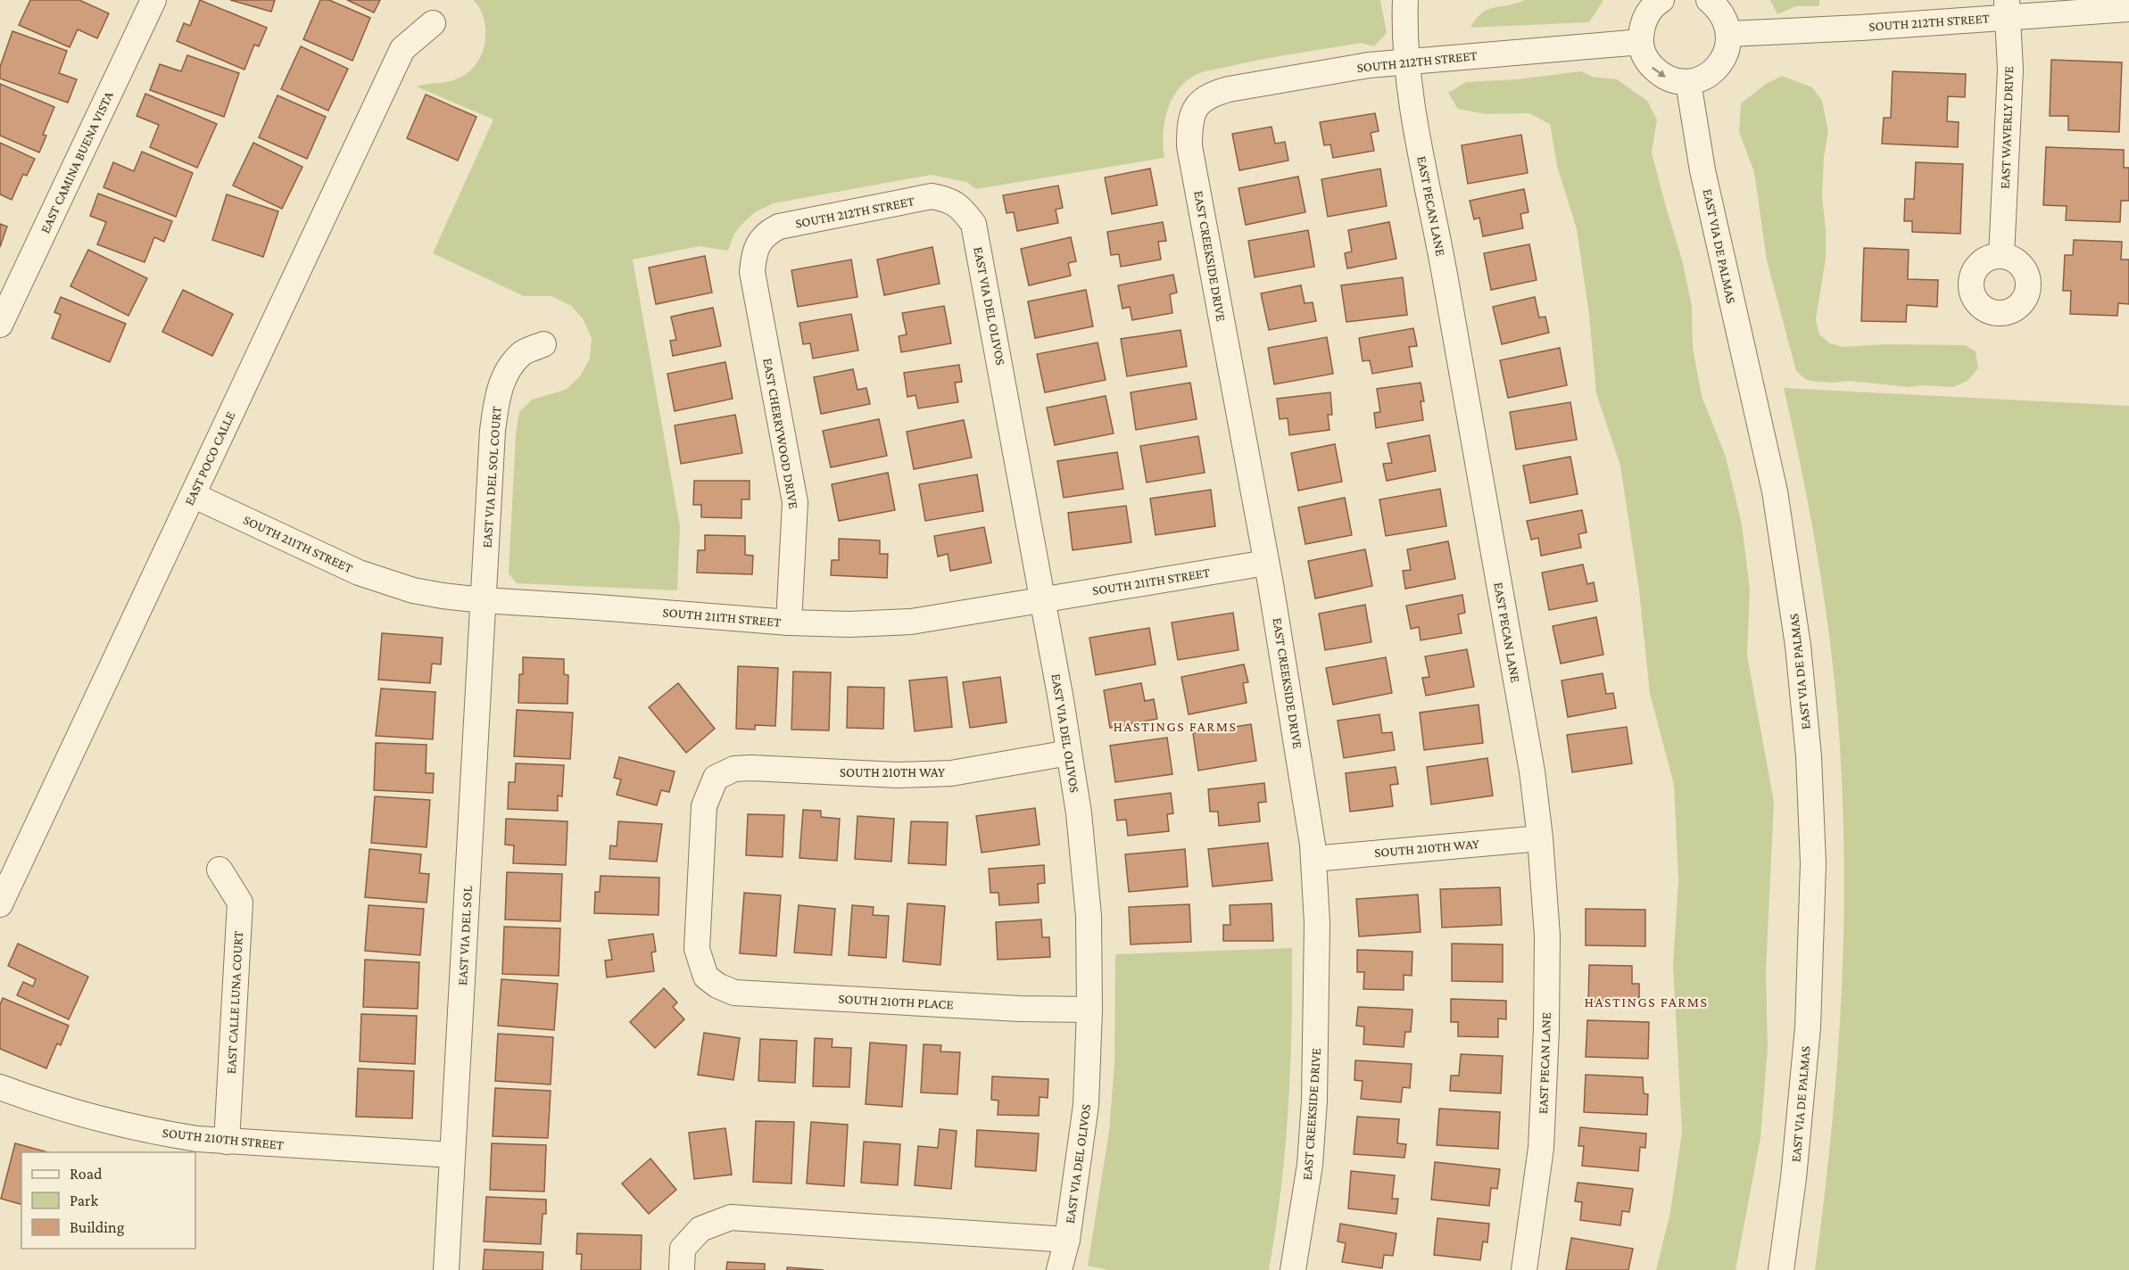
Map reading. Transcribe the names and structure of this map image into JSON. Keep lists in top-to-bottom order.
{
  "streets": {
    "street": [
      "SOUTH 212TH STREET",
      "EAST WAVERLY DRIVE",
      "EAST CAMINA BUENA VISTA",
      "EAST PECAN LANE",
      "EAST VIA DE PALMAS",
      "EAST CREEKSIDE DRIVE",
      "EAST VIA DEL OLIVOS",
      "EAST CHERRYWOOD DRIVE",
      "EAST POCO CALLE",
      "EAST VIA DEL SOL COURT",
      "SOUTH 211TH STREET",
      "SOUTH 210TH WAY",
      "EAST VIA DEL SOL",
      "SOUTH 210TH PLACE",
      "EAST CALLE LUNA COURT",
      "SOUTH 210TH STREET"
    ]
  },
  "crossings": [
    ["SOUTH 212TH STREET", "EAST WAVERLY DRIVE"],
    ["SOUTH 212TH STREET", "EAST PECAN LANE"],
    ["SOUTH 212TH STREET", "EAST CREEKSIDE DRIVE"],
    ["SOUTH 212TH STREET", "EAST VIA DEL OLIVOS"],
    ["SOUTH 212TH STREET", "EAST CHERRYWOOD DRIVE"],
    ["EAST PECAN LANE", "SOUTH 210TH WAY"],
    ["EAST CREEKSIDE DRIVE", "SOUTH 211TH STREET"],
    ["EAST CREEKSIDE DRIVE", "SOUTH 210TH WAY"],
    ["EAST VIA DEL OLIVOS", "SOUTH 211TH STREET"],
    ["EAST VIA DEL OLIVOS", "SOUTH 210TH WAY"],
    ["EAST VIA DEL OLIVOS", "SOUTH 210TH PLACE"],
    ["EAST CHERRYWOOD DRIVE", "SOUTH 211TH STREET"],
    ["EAST POCO CALLE", "SOUTH 211TH STREET"],
    ["EAST VIA DEL SOL COURT", "SOUTH 211TH STREET"],
    ["EAST VIA DEL SOL COURT", "EAST VIA DEL SOL"],
    ["SOUTH 211TH STREET", "EAST VIA DEL SOL"],
    ["SOUTH 210TH WAY", "SOUTH 210TH PLACE"],
    ["EAST VIA DEL SOL", "SOUTH 210TH STREET"],
    ["EAST CALLE LUNA COURT", "SOUTH 210TH STREET"]
  ],
  "districts": ["HASTINGS FARMS", "HASTINGS FARMS"],
  "legend": ["Road", "Park", "Building"]
}
